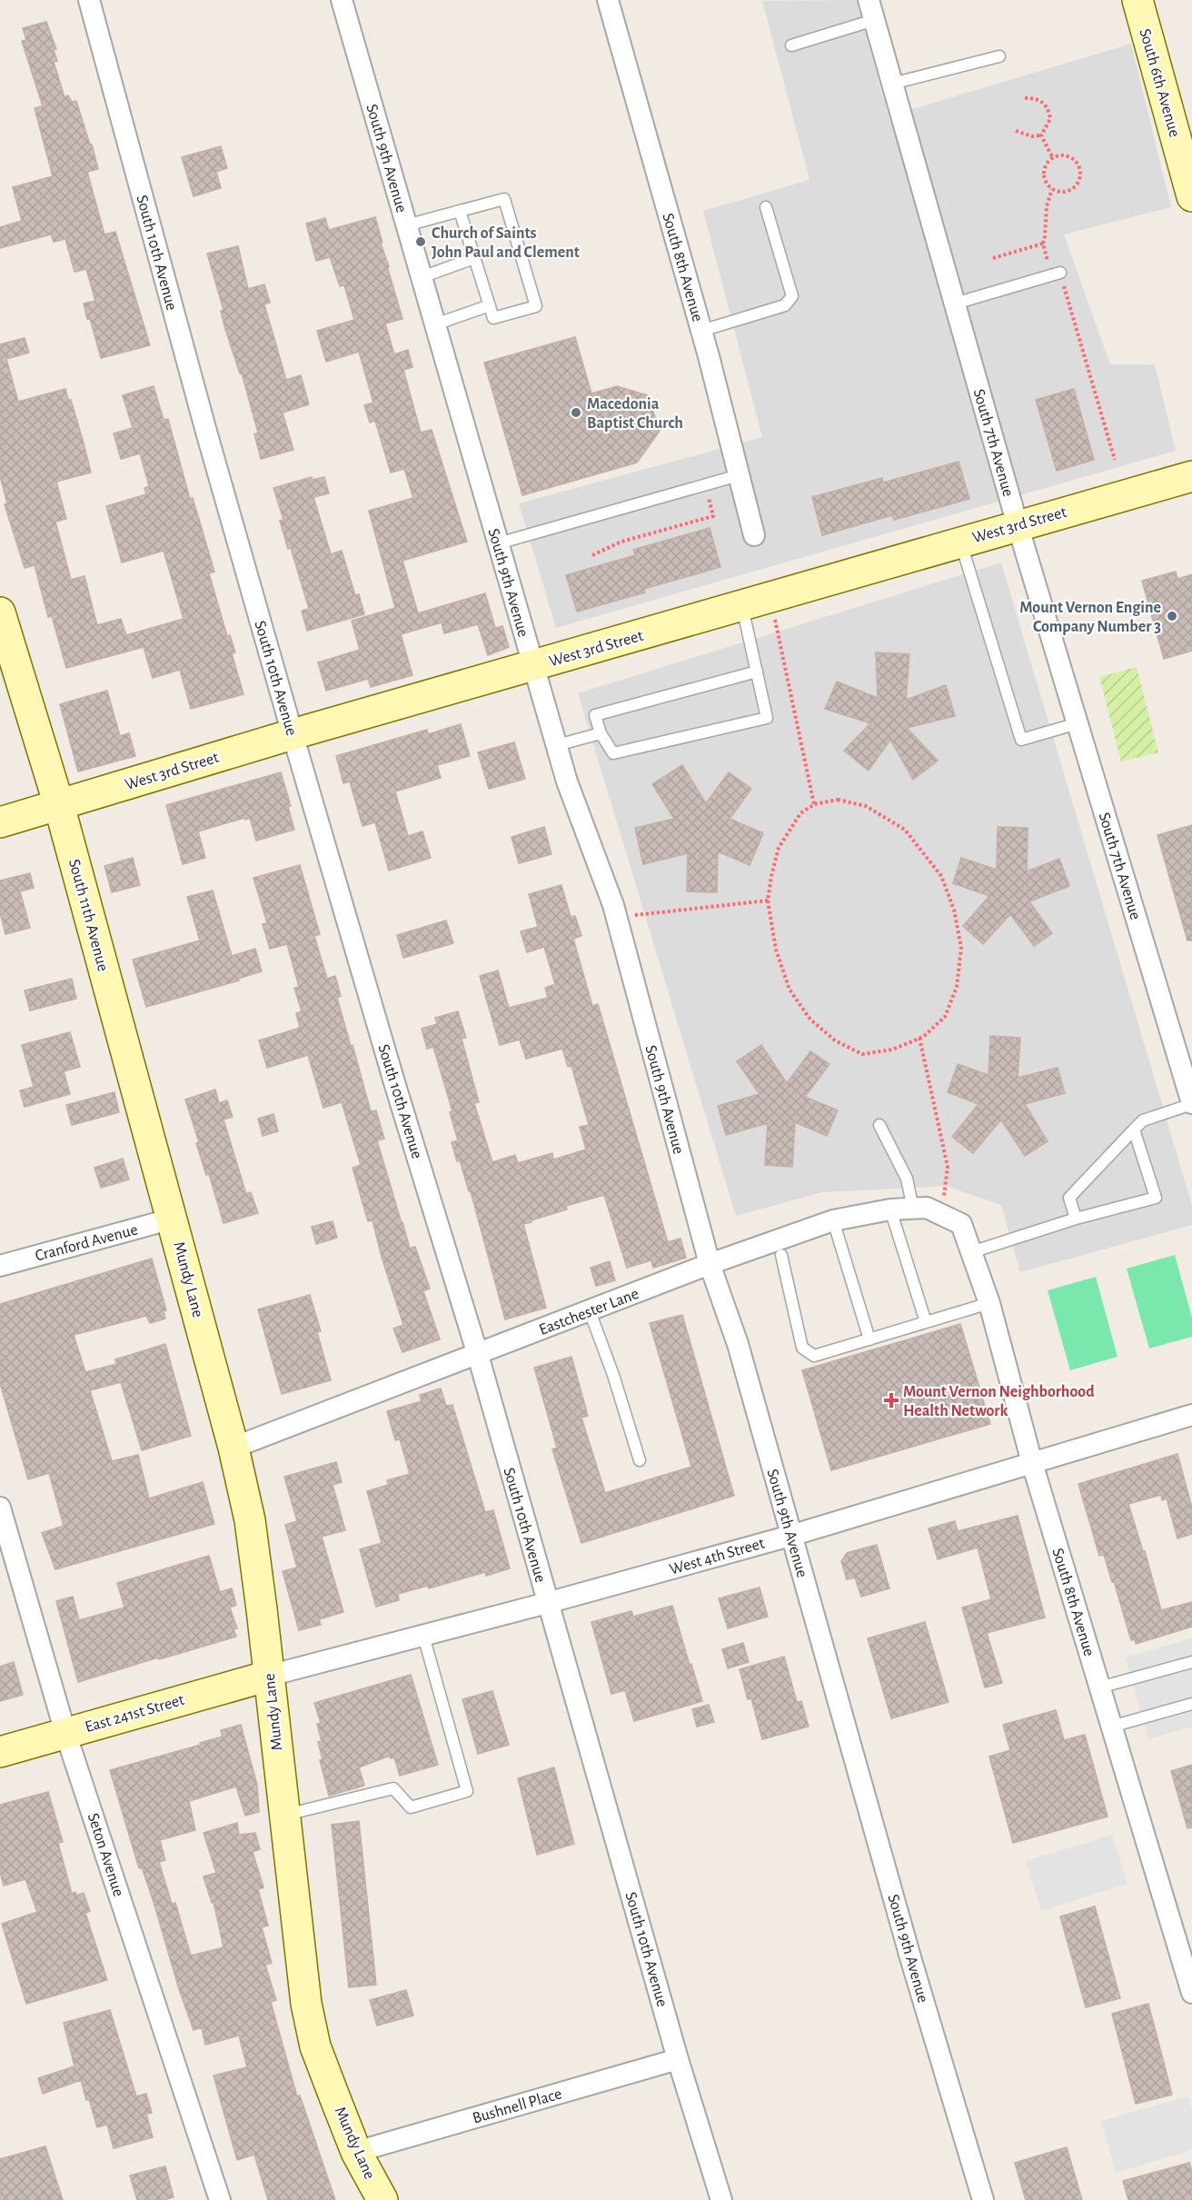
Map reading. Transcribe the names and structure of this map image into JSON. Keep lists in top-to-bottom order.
{
  "streets": {
    "street": [
      "South 6th Avenue",
      "South 9th Avenue",
      "South 10th Avenue",
      "South 8th Avenue",
      "South 7th Avenue",
      "West 3rd Street",
      "South 11th Avenue",
      "Cranford Avenue",
      "Mundy Lane",
      "Eastchester Lane",
      "West 4th Street",
      "East 241st Street",
      "Seton Avenue",
      "Bushnell Place"
    ]
  },
  "crossings": [
    ["South 9th Avenue", "West 3rd Street"],
    ["South 9th Avenue", "Eastchester Lane"],
    ["South 9th Avenue", "West 4th Street"],
    ["South 10th Avenue", "West 3rd Street"],
    ["South 10th Avenue", "Eastchester Lane"],
    ["South 10th Avenue", "West 4th Street"],
    ["South 10th Avenue", "Bushnell Place"],
    ["South 8th Avenue", "Eastchester Lane"],
    ["South 8th Avenue", "West 4th Street"],
    ["South 7th Avenue", "West 3rd Street"],
    ["West 3rd Street", "South 11th Avenue"],
    ["South 11th Avenue", "Cranford Avenue"],
    ["South 11th Avenue", "Mundy Lane"],
    ["Cranford Avenue", "Mundy Lane"],
    ["Mundy Lane", "Eastchester Lane"],
    ["Mundy Lane", "West 4th Street"],
    ["Mundy Lane", "East 241st Street"],
    ["Mundy Lane", "Bushnell Place"],
    ["West 4th Street", "East 241st Street"],
    ["East 241st Street", "Seton Avenue"]
  ],
  "places": {
    "other": ["Church of Saints John Paul and Clement", "Macedonia Baptist Church", "Mount Vernon Engine Company Number 3"],
    "health": ["Mount Vernon Neighborhood Health Network"]
  }
}
